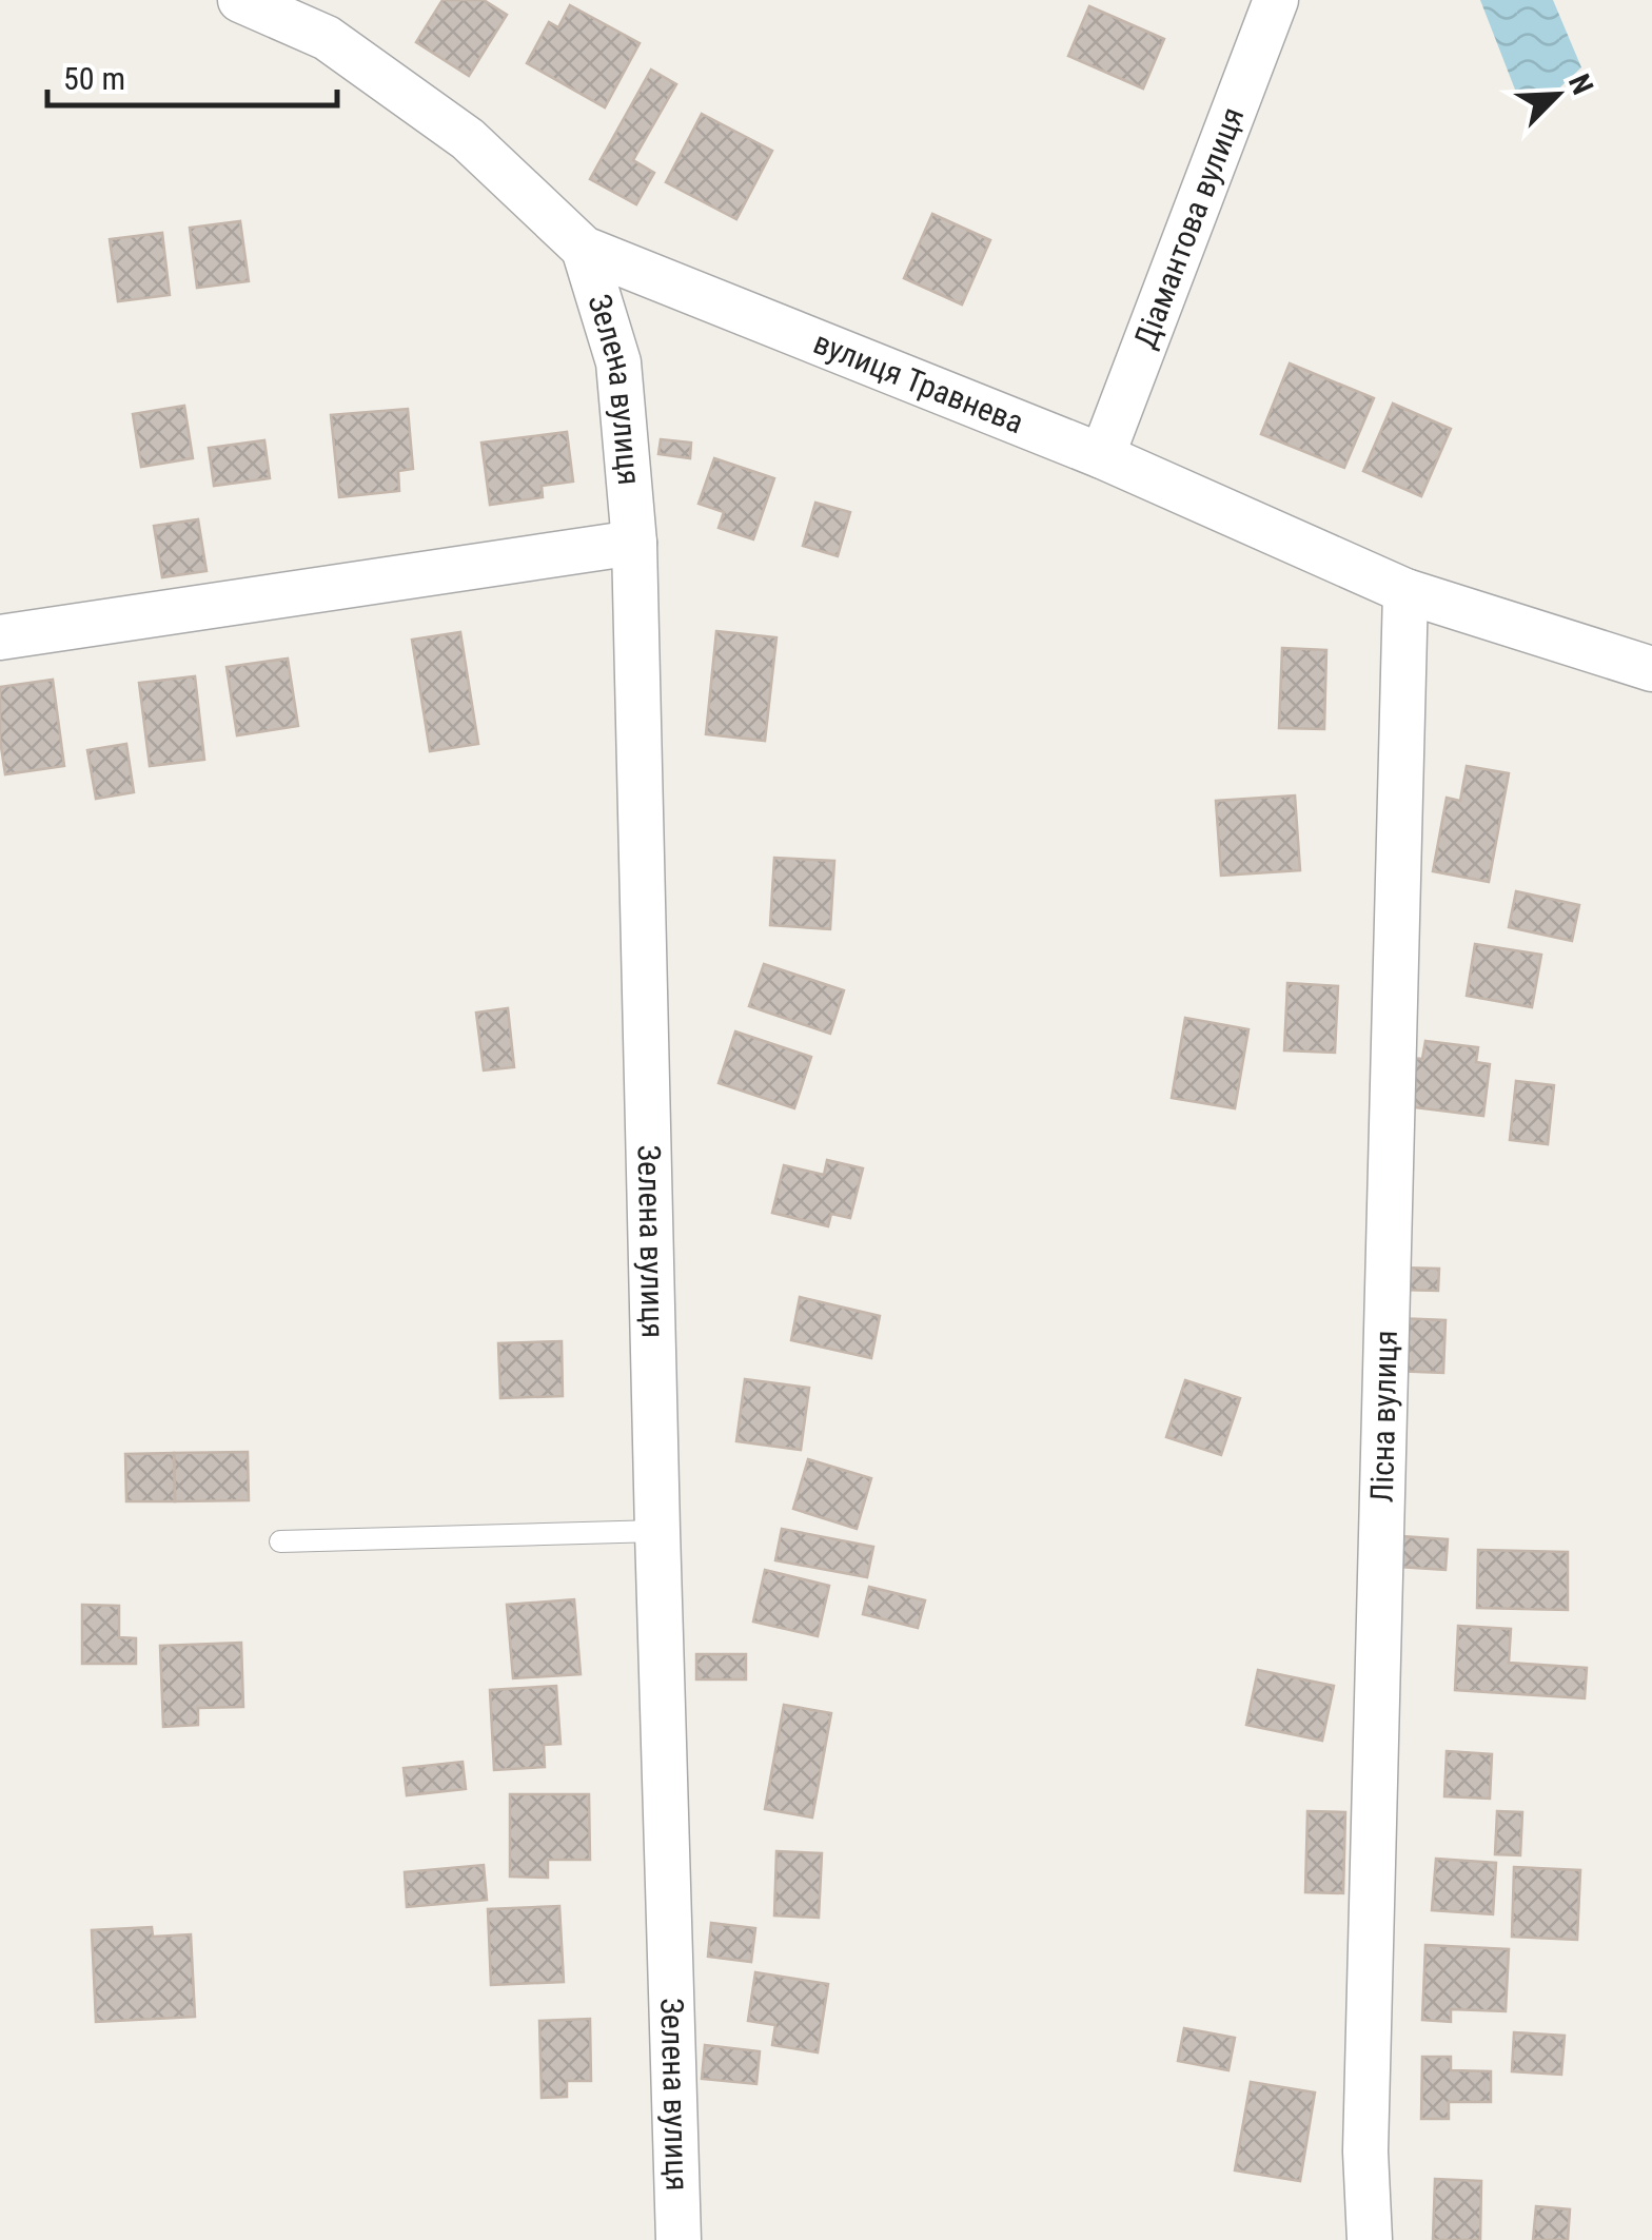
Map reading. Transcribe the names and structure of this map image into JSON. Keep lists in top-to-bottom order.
{
  "streets": {
    "street": [
      "Діамантова вулиця",
      "вулиця Травнева",
      "Зелена вулиця",
      "Лісна вулиця"
    ]
  },
  "crossings": [
    ["Діамантова вулиця", "вулиця Травнева"],
    ["вулиця Травнева", "Зелена вулиця"],
    ["вулиця Травнева", "Лісна вулиця"]
  ],
  "scale_bar": "50 m",
  "north": "top right"
}
